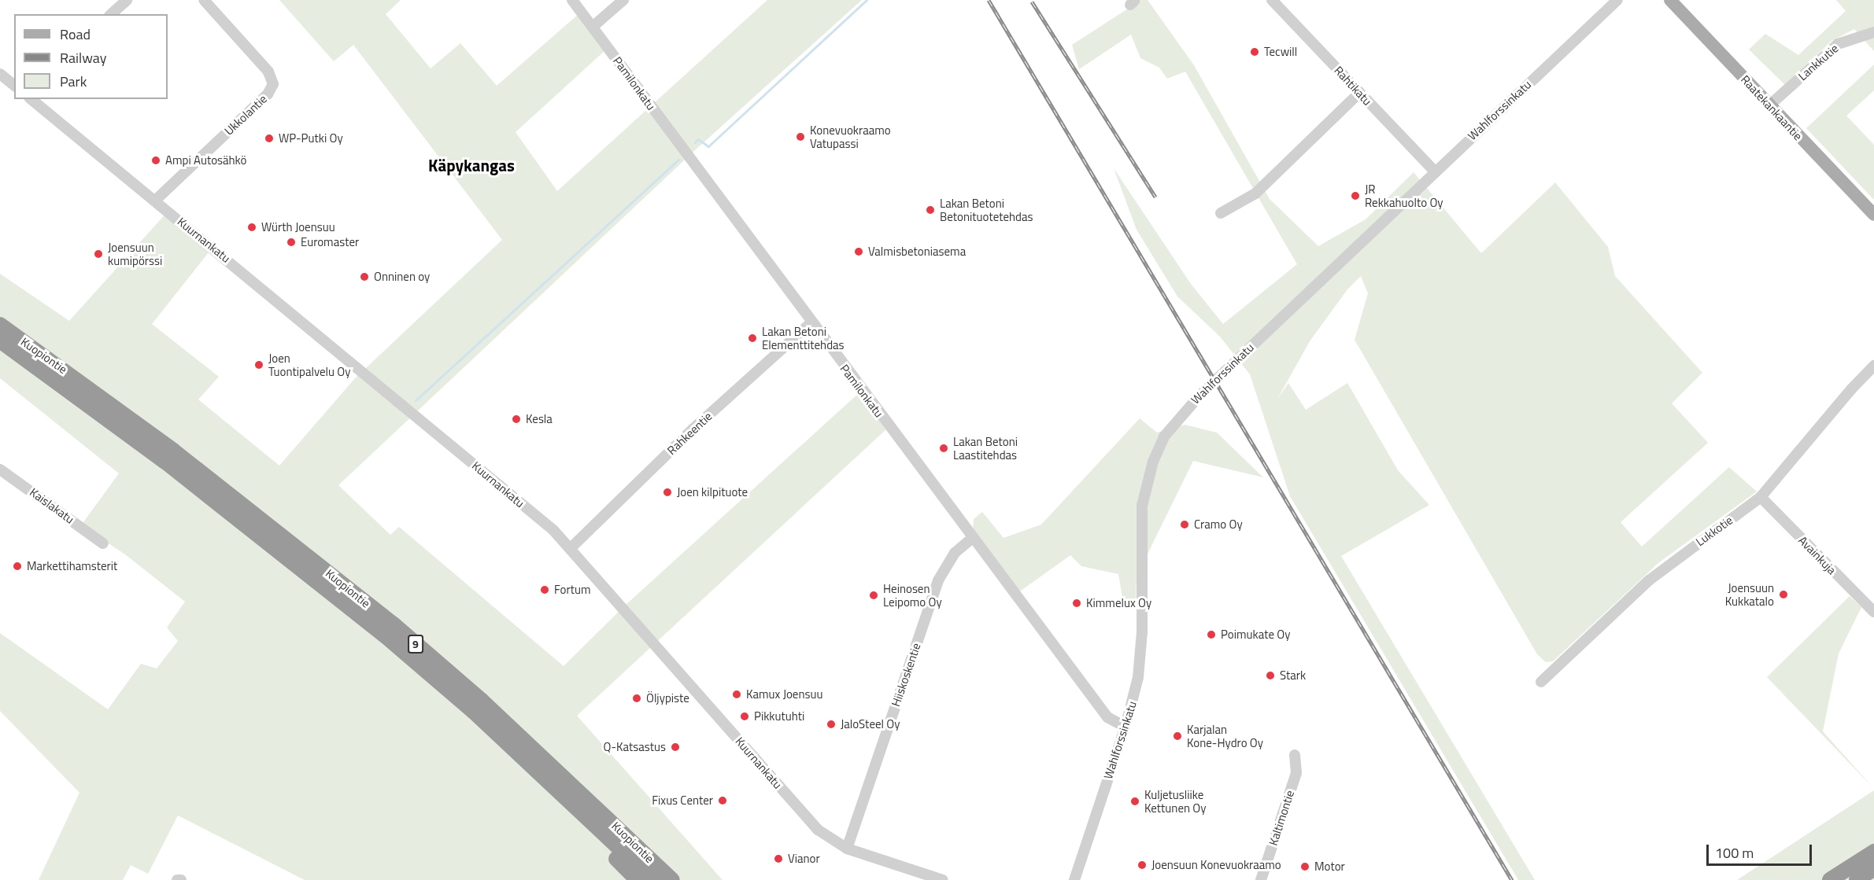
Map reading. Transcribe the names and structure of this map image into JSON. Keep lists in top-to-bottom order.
{
  "streets": {
    "highway": ["Kuopiontie", "9"],
    "main road": ["Raatekankaantie"],
    "street": [
      "Lankkutie",
      "Pamilonkatu",
      "Rahtikatu",
      "Wahlforssinkatu",
      "Ukkolantie",
      "Kuurnankatu",
      "Rahkeentie",
      "Kaislakatu",
      "Lukkotie",
      "Avainkuja",
      "Hiiskoskentie",
      "Kaltimontie"
    ]
  },
  "crossings": [
    ["Lankkutie", "Raatekankaantie"],
    ["Pamilonkatu", "Wahlforssinkatu"],
    ["Pamilonkatu", "Rahkeentie"],
    ["Pamilonkatu", "Hiiskoskentie"],
    ["Rahtikatu", "Wahlforssinkatu"],
    ["Ukkolantie", "Kuurnankatu"],
    ["Kuurnankatu", "Rahkeentie"],
    ["Kuurnankatu", "Hiiskoskentie"],
    ["Lukkotie", "Avainkuja"]
  ],
  "districts": ["Käpykangas"],
  "places": [
    "Tecwill",
    "Konevuokraamo Vatupassi",
    "WP-Putki Oy",
    "Ampi Autosähkö",
    "JR Rekkahuolto Oy",
    "Lakan Betoni Betonituotetehdas",
    "Würth Joensuu",
    "Euromaster",
    "Valmisbetoniasema",
    "Joensuun kumipörssi",
    "Onninen oy",
    "Lakan Betoni Elementtitehdas",
    "Joen Tuontipalvelu Oy",
    "Kesla",
    "Lakan Betoni Laastitehdas",
    "Joen kilpituote",
    "Cramo Oy",
    "Markettihamsterit",
    "Fortum",
    "Joensuun Kukkatalo",
    "Heinosen Leipomo Oy",
    "Kimmelux Oy",
    "Poimukate Oy",
    "Stark",
    "Kamux Joensuu",
    "Öljypiste",
    "Pikkutuhti",
    "JaloSteel Oy",
    "Karjalan Kone-Hydro Oy",
    "Q-Katsastus",
    "Fixus Center",
    "Kuljetusliike Kettunen Oy",
    "Vianor",
    "Joensuun Konevuokraamo",
    "Motor"
  ],
  "legend": ["Road", "Railway", "Park"],
  "scale_bar": "100 m"
}
